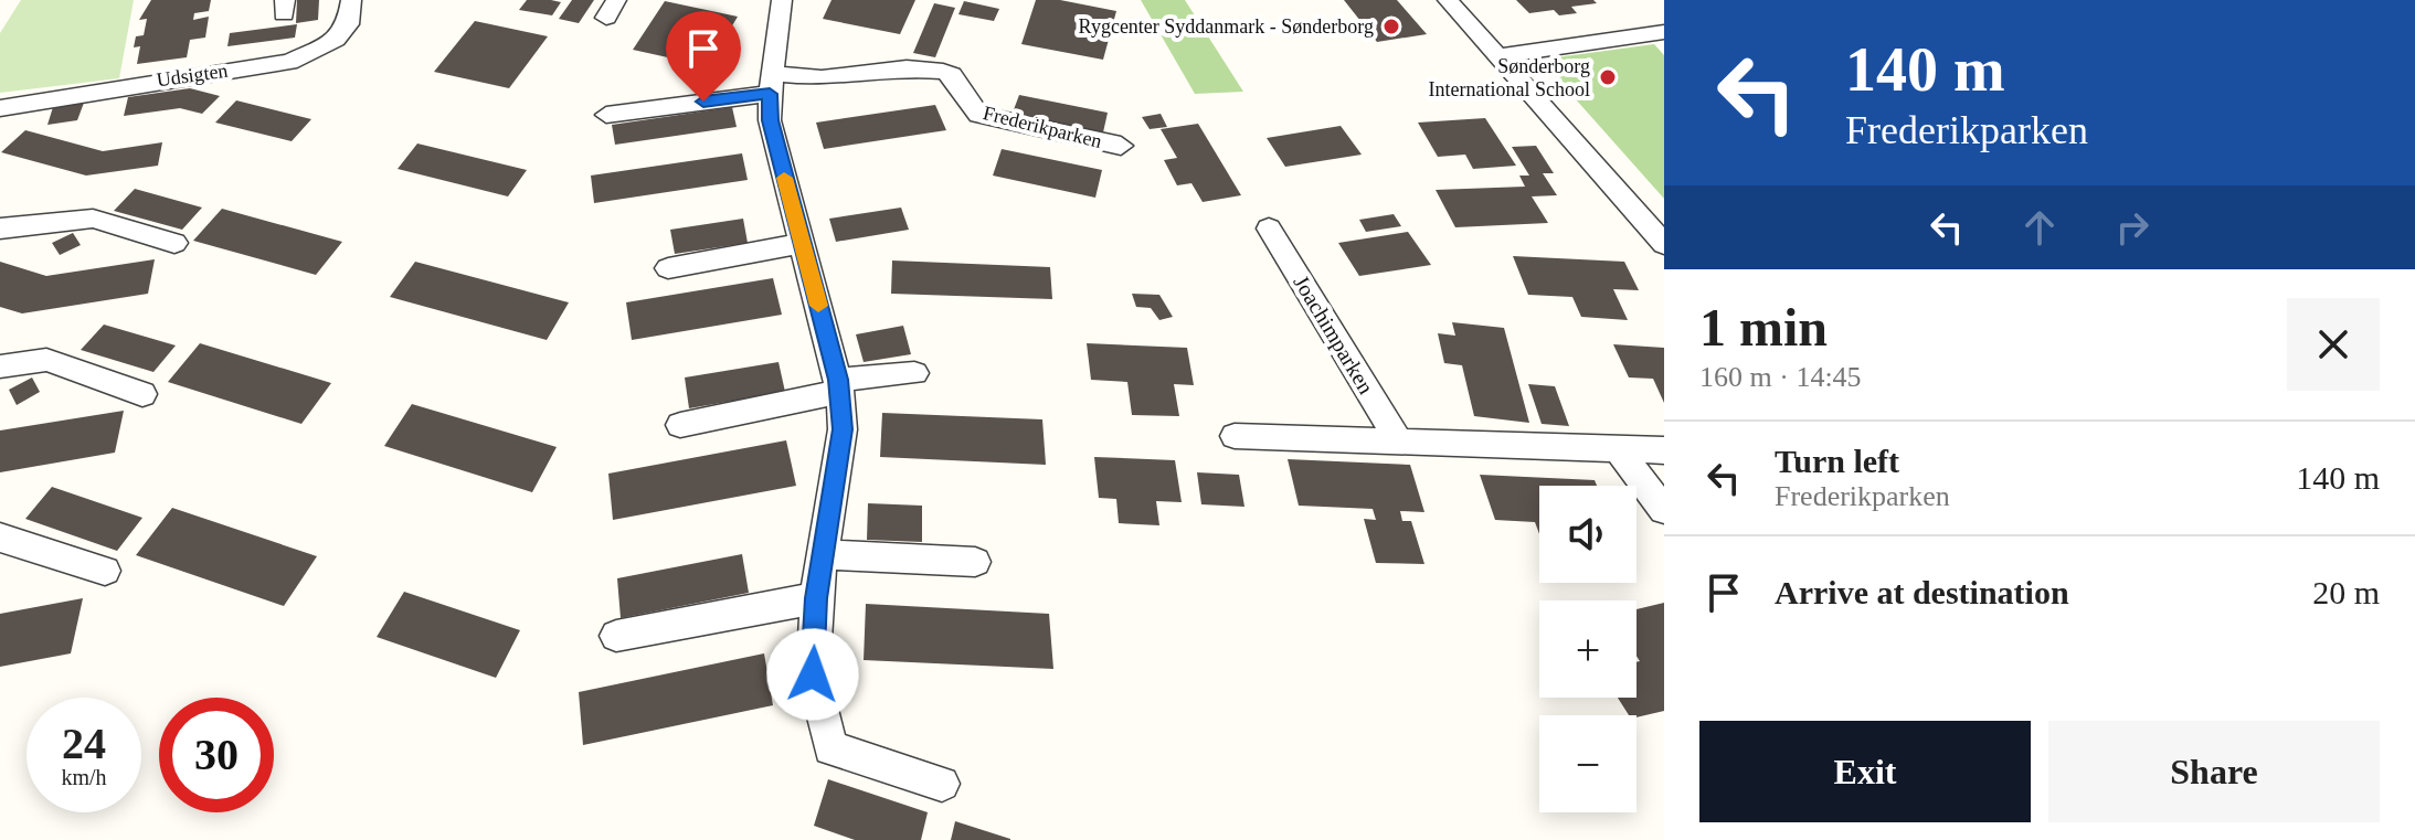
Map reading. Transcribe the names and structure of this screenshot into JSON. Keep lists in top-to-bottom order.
{
  "streets": {
    "street": ["Udsigten", "Frederikparken", "Joachimparken"]
  },
  "places": ["Rygcenter Syddanmark - Sønderborg", "Sønderborg International School"],
  "page": {
    "turn": ["140 m", "Frederikparken"],
    "heading": ["1 min", "160 m · 14:45"],
    "list": [
      {
        "name": "Turn left",
        "note": "Frederikparken",
        "value": "140 m"
      },
      {
        "name": "Arrive at destination",
        "value": "20 m"
      }
    ],
    "map_buttons": ["+", "−"],
    "speed": "24 km/h",
    "limit": "30",
    "buttons": ["Exit", "Share"]
  }
}
